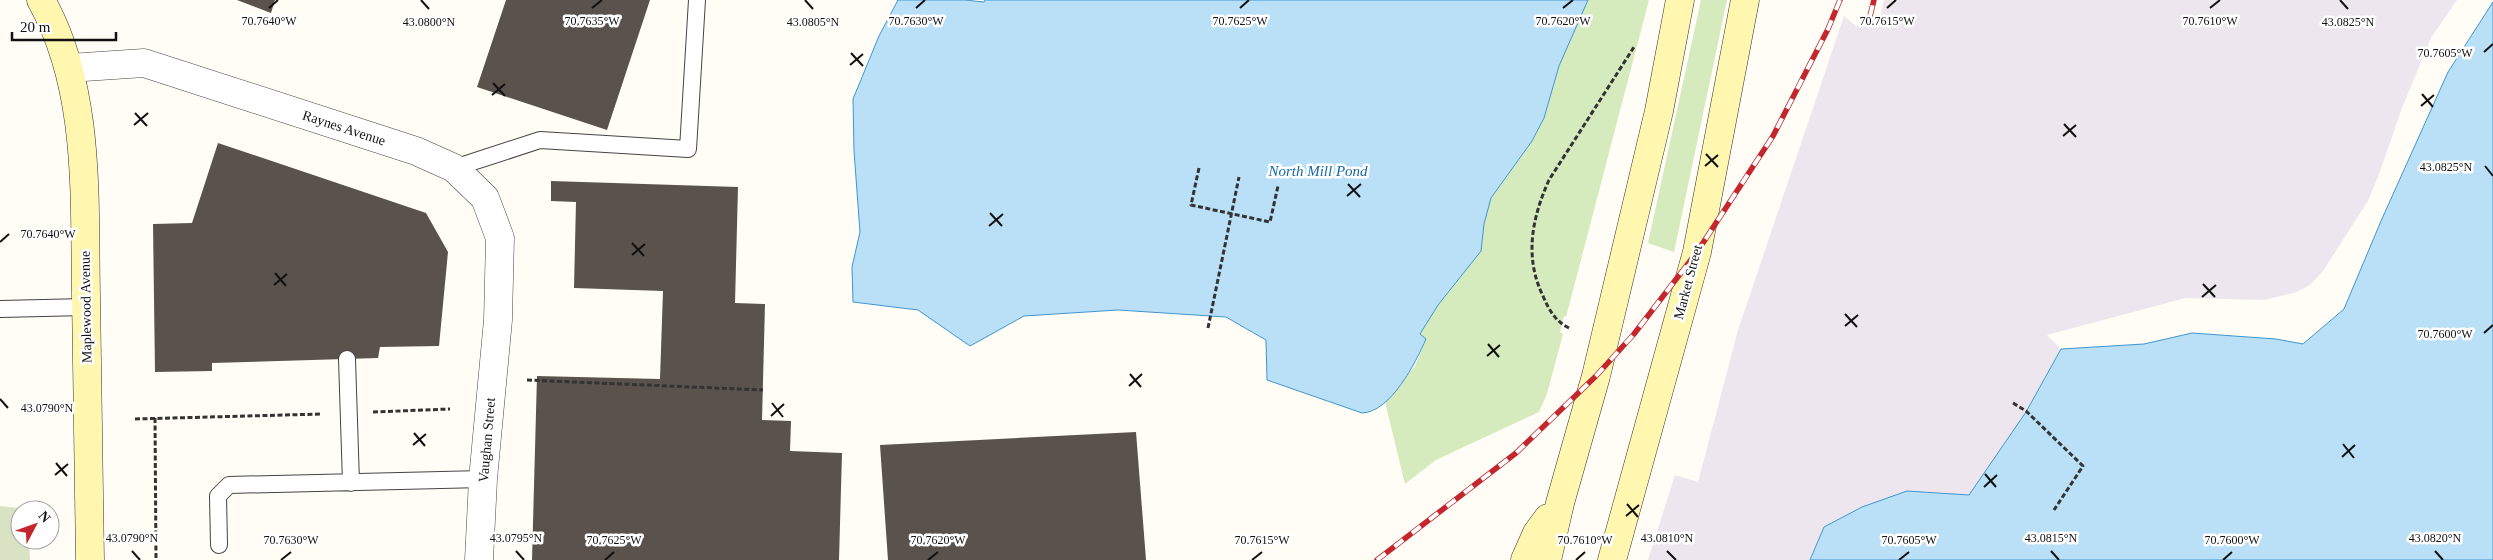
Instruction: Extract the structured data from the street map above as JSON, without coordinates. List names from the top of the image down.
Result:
{
  "streets": {
    "main road": ["Market Street", "Maplewood Avenue"],
    "street": ["Raynes Avenue", "Vaughan Street"]
  },
  "crossings": [
    ["Raynes Avenue", "Maplewood Avenue"],
    ["Raynes Avenue", "Vaughan Street"]
  ],
  "water": ["North Mill Pond"],
  "scale_bar": "20 m",
  "north": "top right",
  "coordinates": [
    "70.7640°W",
    "70.7635°W",
    "70.7630°W",
    "70.7625°W",
    "70.7620°W",
    "70.7615°W",
    "70.7610°W",
    "43.0800°N",
    "43.0805°N",
    "43.0825°N",
    "70.7605°W",
    "70.7600°W",
    "43.0790°N",
    "43.0795°N",
    "43.0810°N",
    "43.0815°N",
    "43.0820°N"
  ]
}
